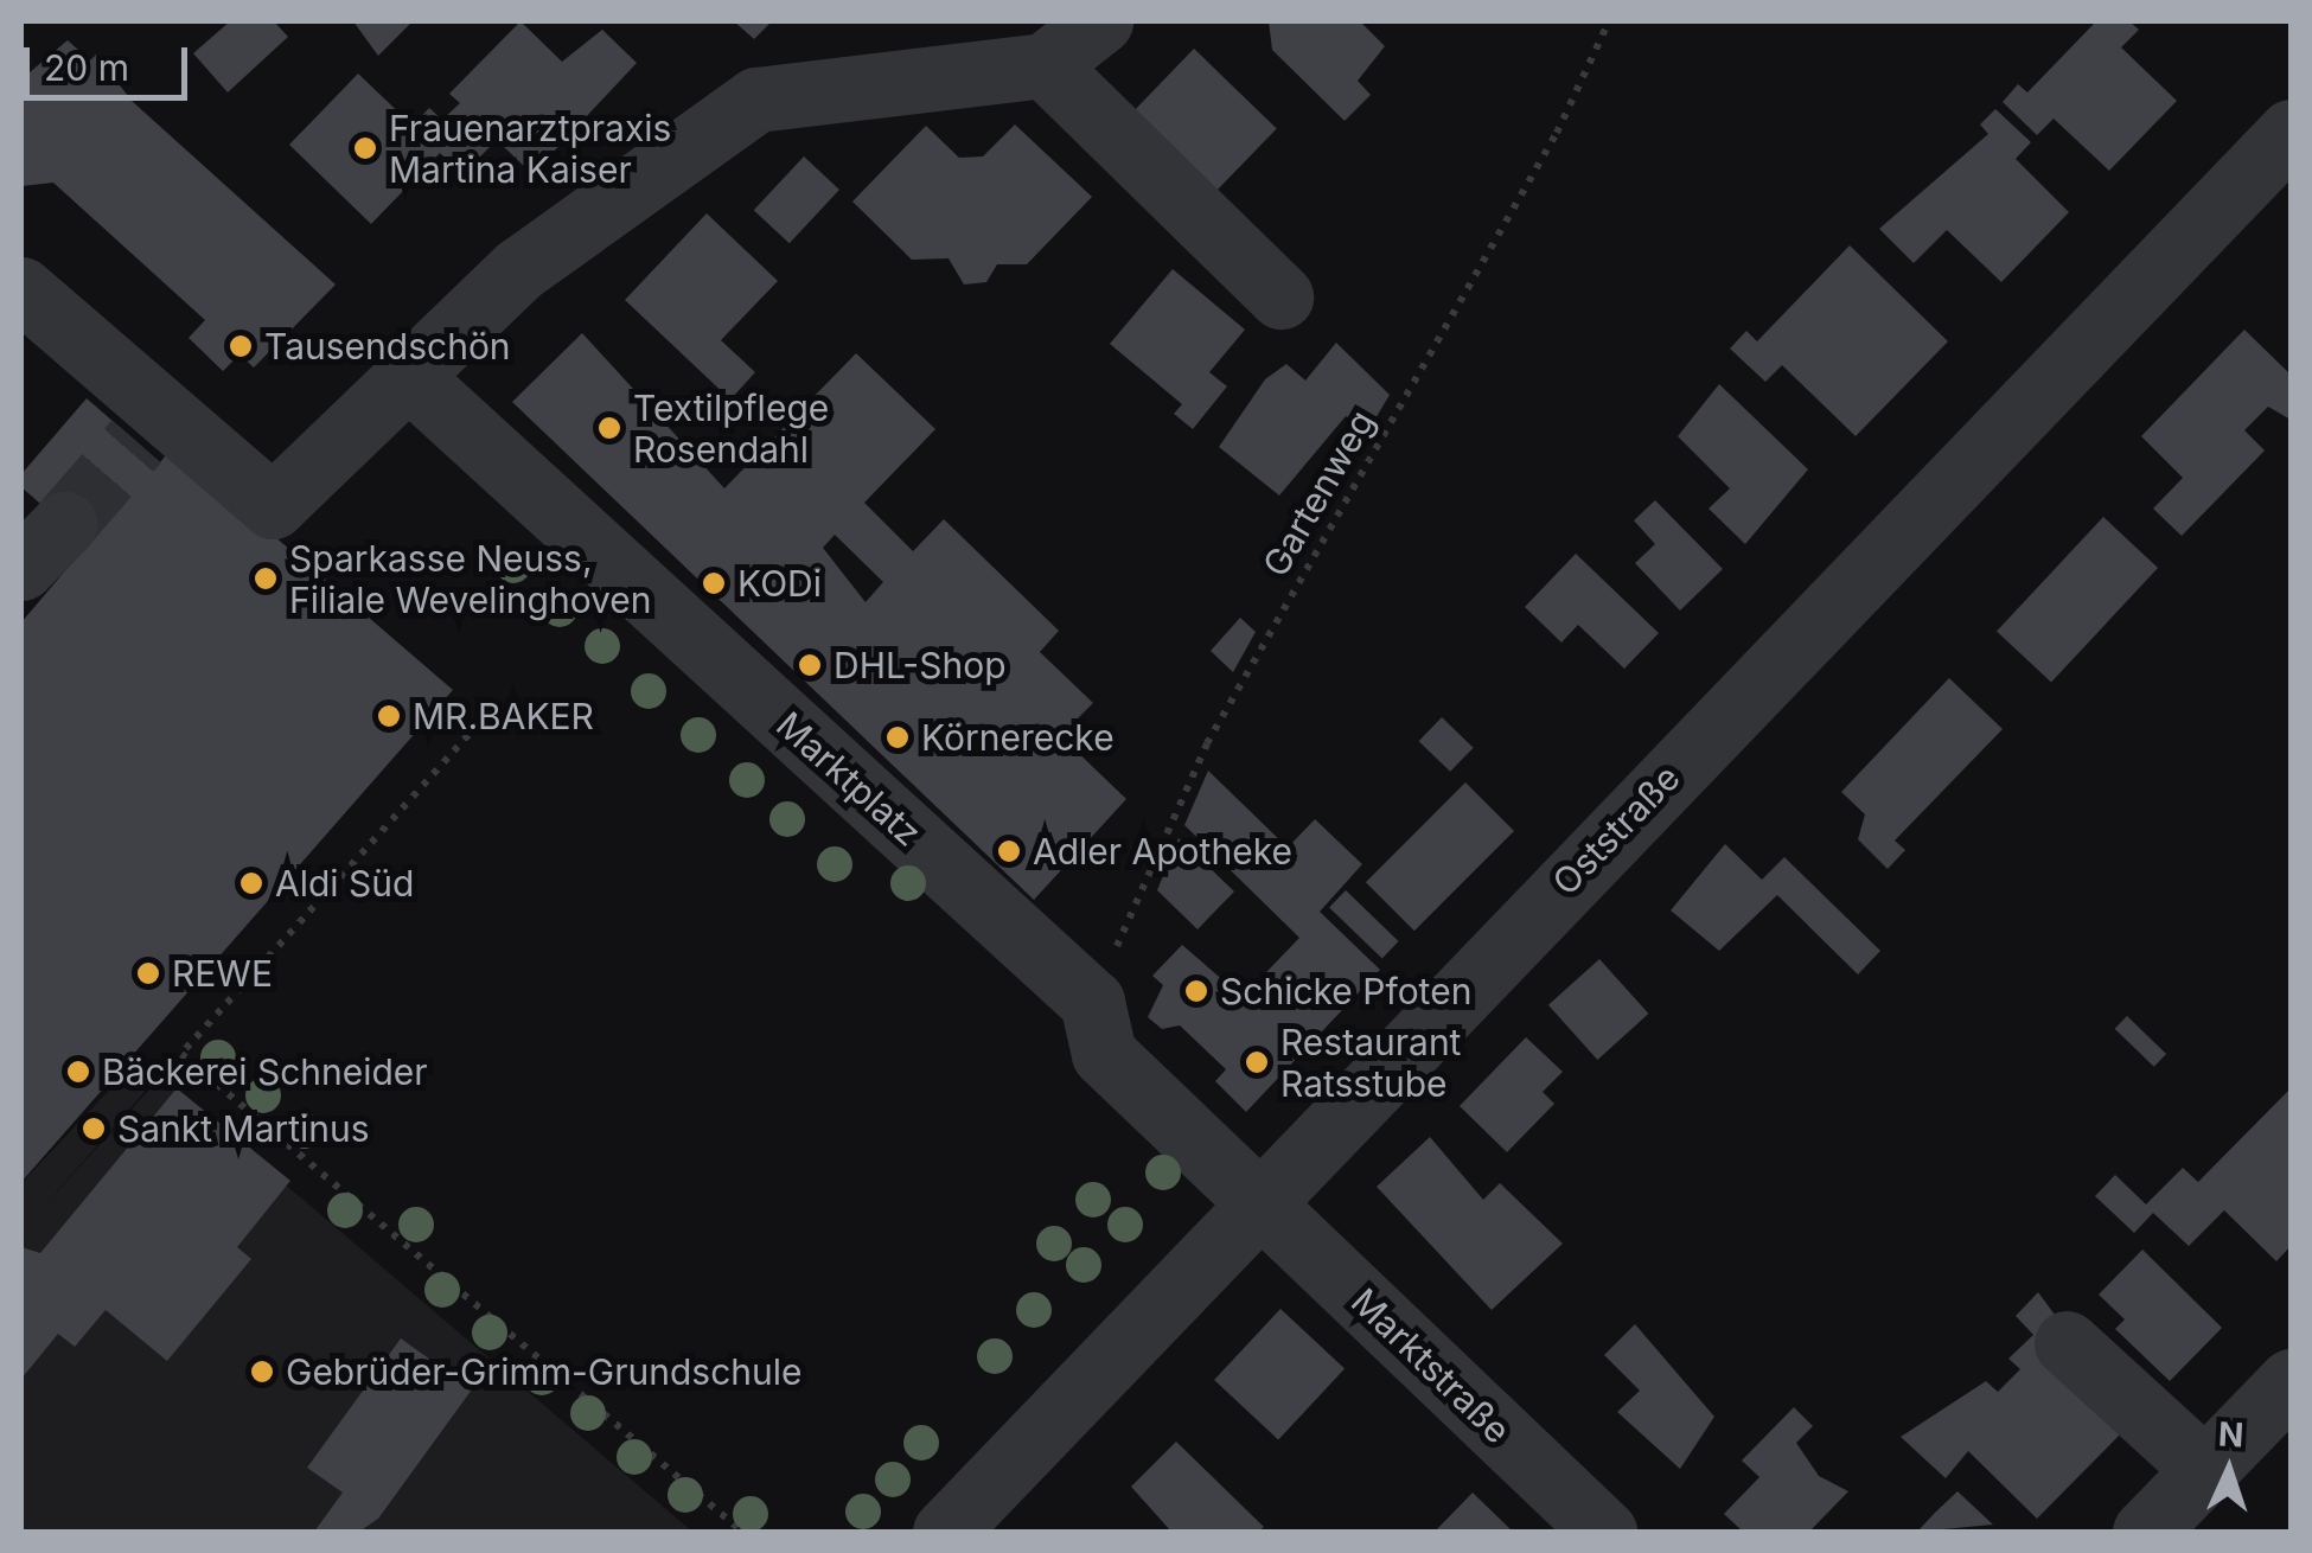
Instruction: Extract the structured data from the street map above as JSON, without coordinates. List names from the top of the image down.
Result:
{
  "streets": {
    "street": ["Marktplatz", "Oststraße", "Marktstraße"],
    "path": ["Gartenweg"]
  },
  "crossings": [
    ["Gartenweg", "Marktplatz"],
    ["Oststraße", "Marktstraße"]
  ],
  "places": [
    "Frauenarztpraxis Martina Kaiser",
    "Tausendschön",
    "Textilpflege Rosendahl",
    "Sparkasse Neuss, Filiale Wevelinghoven",
    "KODi",
    "DHL-Shop",
    "MR.BAKER",
    "Körnerecke",
    "Adler Apotheke",
    "Aldi Süd",
    "REWE",
    "Schicke Pfoten",
    "Restaurant Ratsstube",
    "Bäckerei Schneider",
    "Sankt Martinus",
    "Gebrüder-Grimm-Grundschule"
  ],
  "scale_bar": "20 m",
  "north": "top"
}
